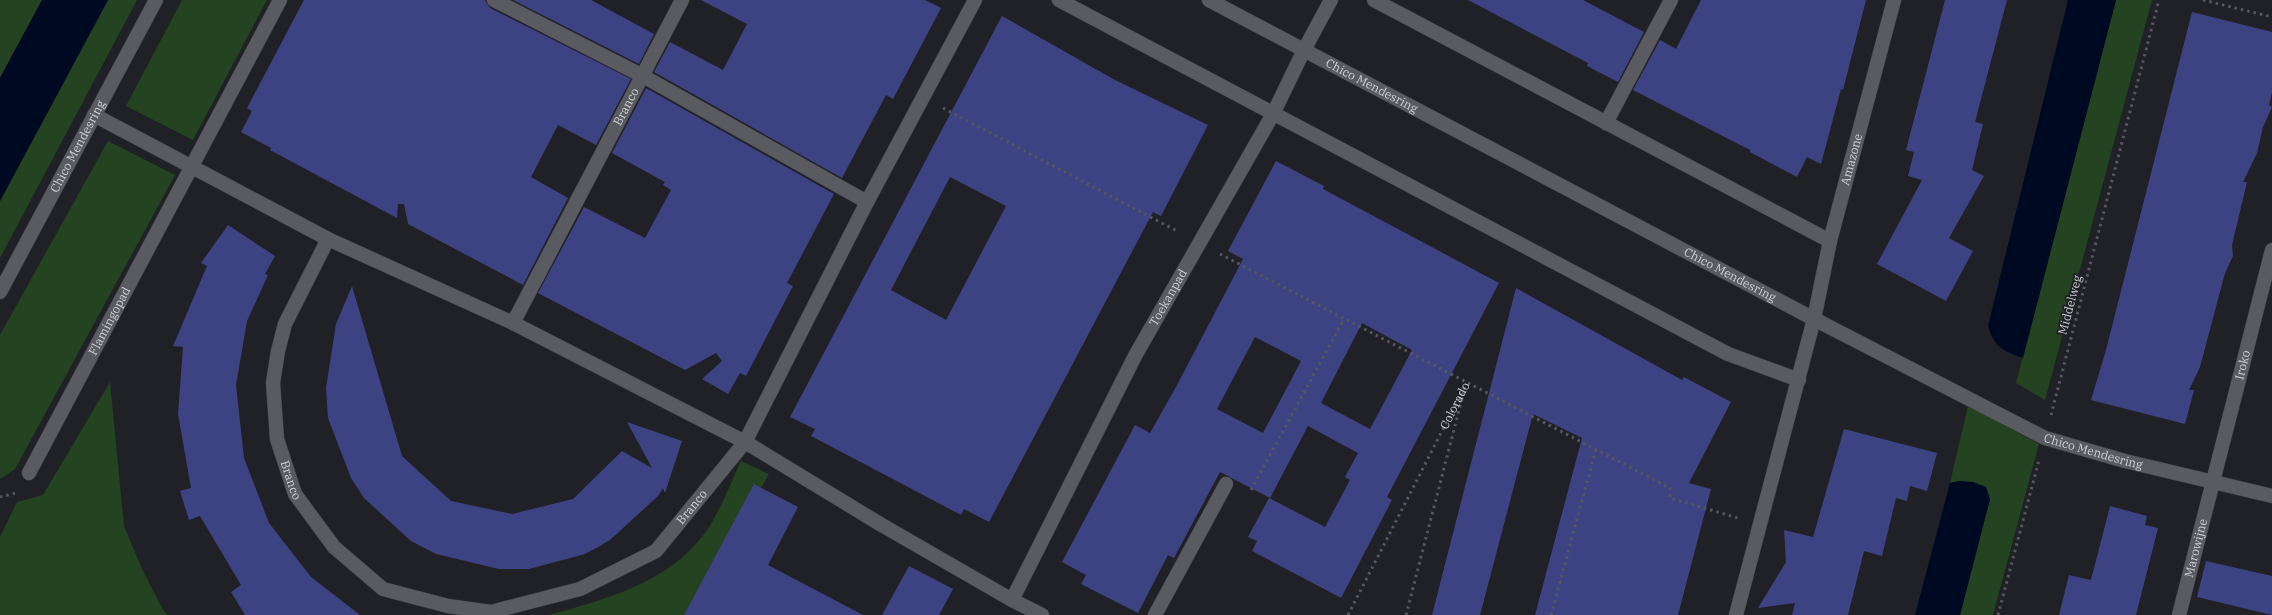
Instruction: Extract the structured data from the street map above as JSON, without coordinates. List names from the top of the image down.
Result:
{
  "streets": {
    "street": [
      "Chico Mendesring",
      "Branco",
      "Amazone",
      "Toekanpad",
      "Flamingopad",
      "Iroko",
      "Marowijne"
    ],
    "path": ["Middelweg", "Colorado"]
  },
  "crossings": [
    ["Chico Mendesring", "Amazone"],
    ["Chico Mendesring", "Toekanpad"],
    ["Chico Mendesring", "Middelweg"],
    ["Chico Mendesring", "Iroko"],
    ["Chico Mendesring", "Marowijne"],
    ["Iroko", "Marowijne"]
  ]
}
